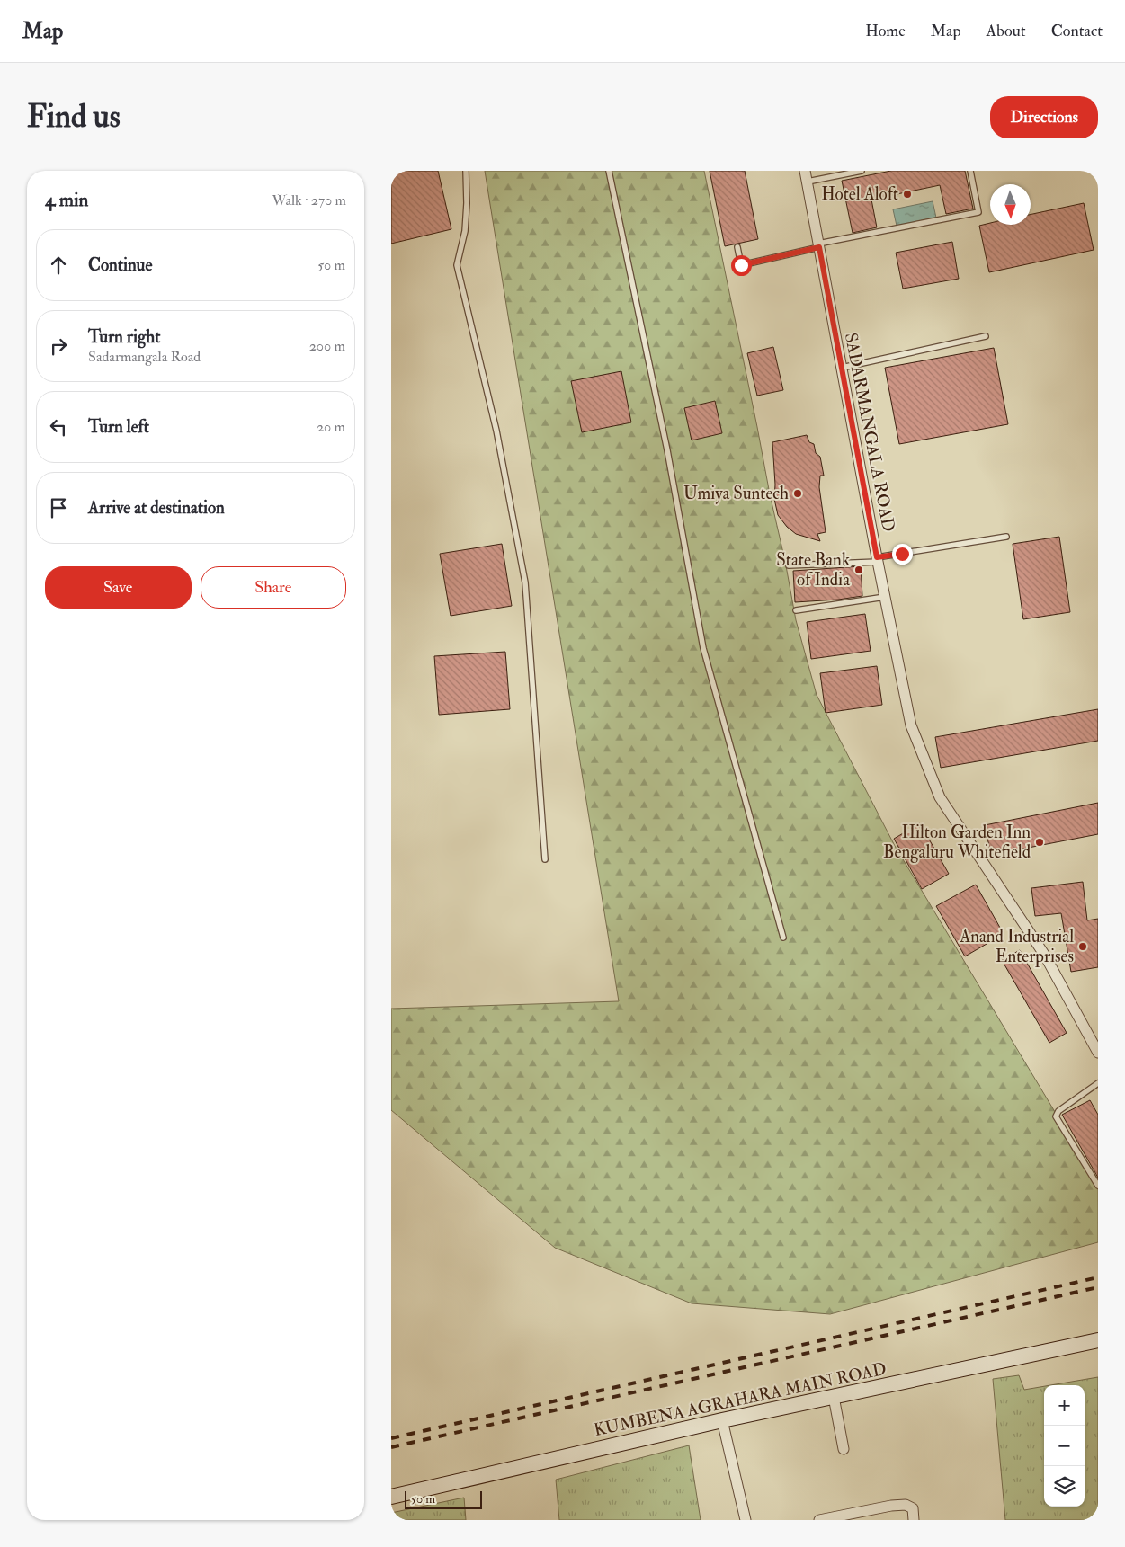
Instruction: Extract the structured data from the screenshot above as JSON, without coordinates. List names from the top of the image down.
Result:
{
  "streets": {
    "street": ["SADARMANGALA ROAD", "KUMBENA AGRAHARA MAIN ROAD"]
  },
  "places": [
    "Hotel Aloft",
    "Umiya Suntech",
    "State Bank of India",
    "Hilton Garden Inn Bengaluru Whitefield",
    "Anand Industrial Enterprises"
  ],
  "scale_bar": "50 m",
  "north": "bottom",
  "page": {
    "header": "Map",
    "nav": [
      "Home",
      "Map",
      "About",
      "Contact"
    ],
    "buttons": [
      "Directions",
      ["Save", "Share"]
    ],
    "title": "Find us",
    "heading": ["4 min", "Walk · 270 m"],
    "list": [
      ["Continue", "50 m"],
      ["Turn right", "Sadarmangala Road", "200 m"],
      ["Turn left", "20 m"],
      "Arrive at destination"
    ],
    "map_buttons": ["+", "−"],
    "scale": "50 m"
  }
}
